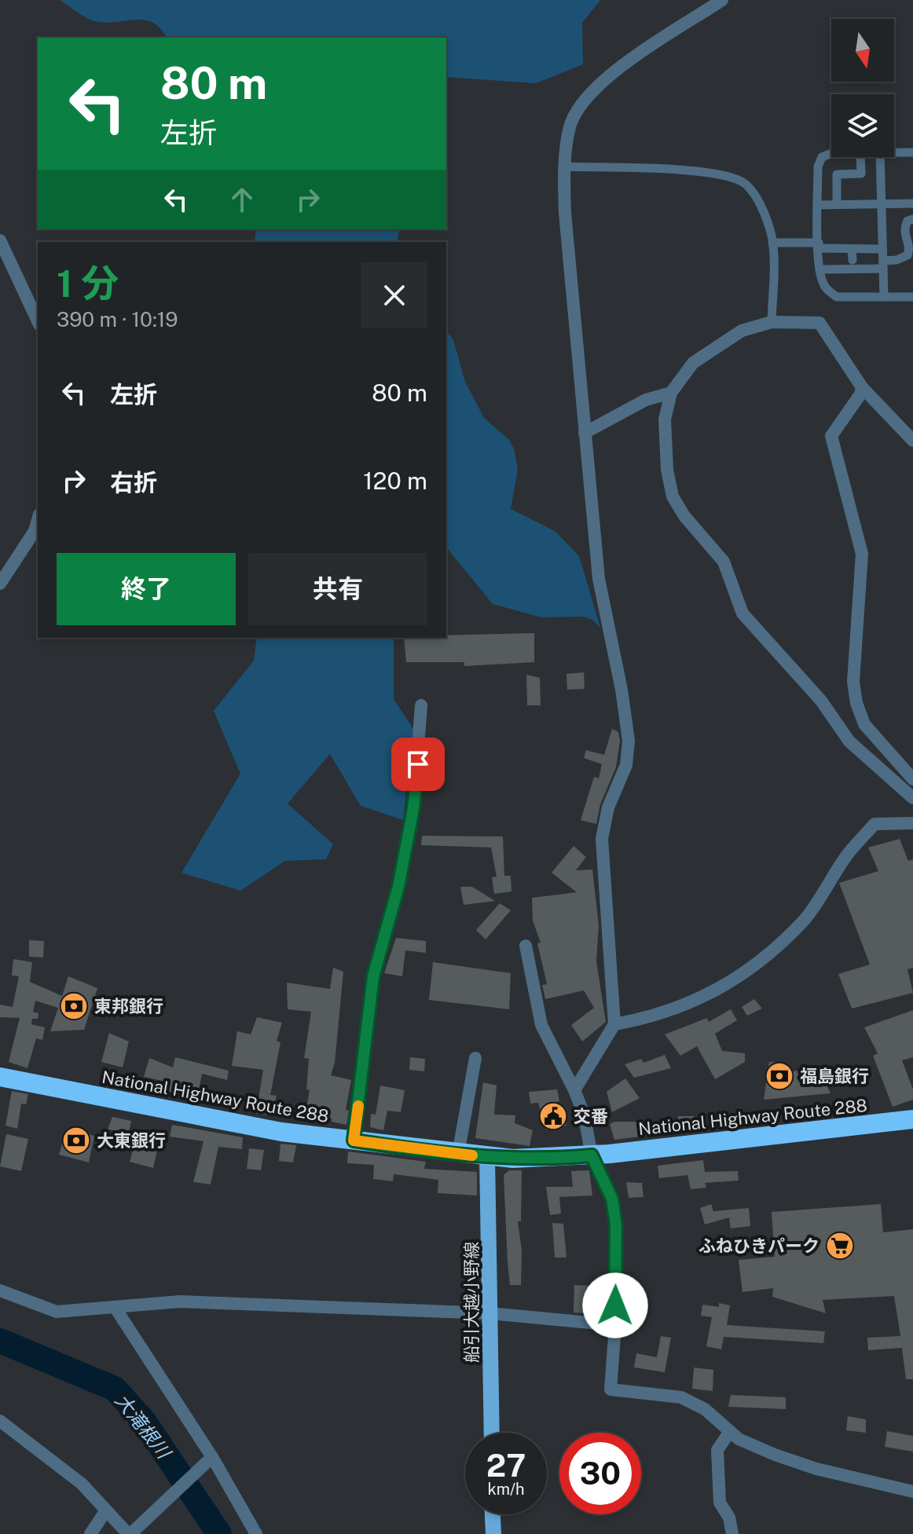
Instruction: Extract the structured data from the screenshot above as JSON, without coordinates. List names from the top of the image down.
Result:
{
  "streets": {
    "highway": ["National Highway Route 288"],
    "main road": ["船引大越小野線"]
  },
  "crossings": [
    ["National Highway Route 288", "船引大越小野線"]
  ],
  "water": ["大滝根川"],
  "places": {
    "bank": ["東邦銀行", "福島銀行", "大東銀行"],
    "public building": ["交番"],
    "supermarket": ["ふねひきパーク"]
  },
  "north": "bottom",
  "page": {
    "turn": ["80 m", "左折"],
    "heading": ["1 分", "390 m · 10:19"],
    "list": [
      {
        "name": "左折",
        "value": "80 m"
      },
      {
        "name": "右折",
        "value": "120 m"
      }
    ],
    "buttons": ["終了", "共有"],
    "speed": "27 km/h",
    "limit": "30"
  }
}
